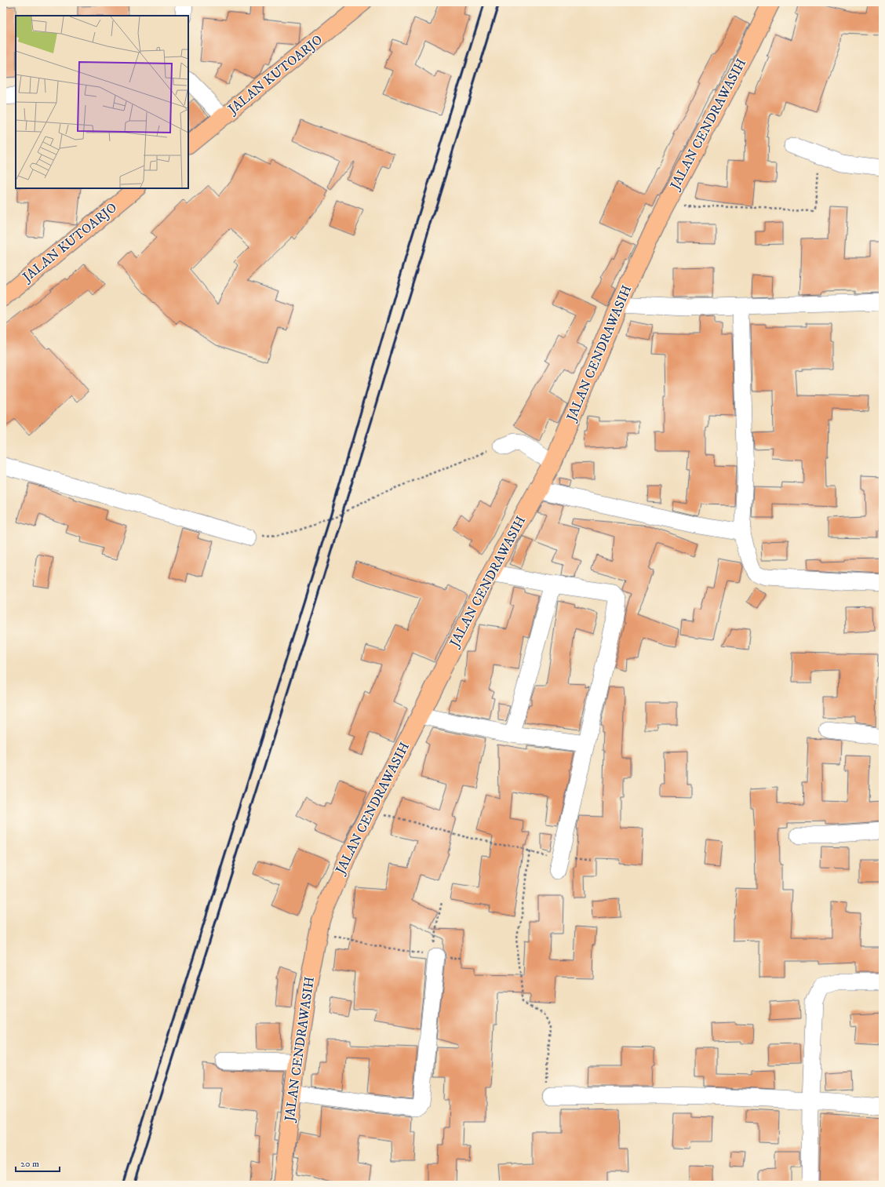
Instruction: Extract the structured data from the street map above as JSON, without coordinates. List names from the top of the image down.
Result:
{
  "streets": {
    "main road": ["JALAN KUTOARJO", "JALAN CENDRAWASIH"]
  },
  "scale_bar": "20 m"
}
